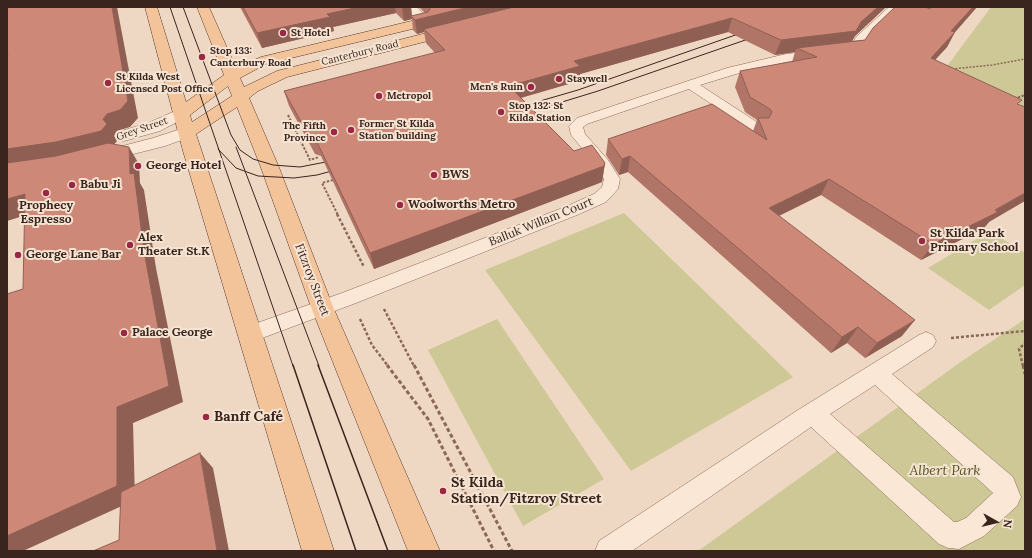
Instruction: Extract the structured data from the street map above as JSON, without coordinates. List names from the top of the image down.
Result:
{
  "streets": {
    "main road": ["Canterbury Road", "Fitzroy Street"],
    "street": ["Grey Street"],
    "lane": ["Balluk Willam Court"]
  },
  "crossings": [
    ["Canterbury Road", "Grey Street"],
    ["Canterbury Road", "Fitzroy Street"],
    ["Balluk Willam Court", "Fitzroy Street"]
  ],
  "parks": ["Albert Park"],
  "places": [
    "St Hotel",
    "Stop 133: Canterbury Road",
    "Staywell",
    "St Kilda West Licensed Post Office",
    "Men's Ruin",
    "Metropol",
    "Stop 132: St Kilda Station",
    "Former St Kilda Station building",
    "The Fifth Province",
    "George Hotel",
    "BWS",
    "Babu Ji",
    "Prophecy Espresso",
    "Woolworths Metro",
    "St Kilda Park Primary School",
    "Alex Theater St.K",
    "George Lane Bar",
    "Palace George",
    "Banff Café",
    "St Kilda Station/Fitzroy Street"
  ],
  "north": "right"
}
